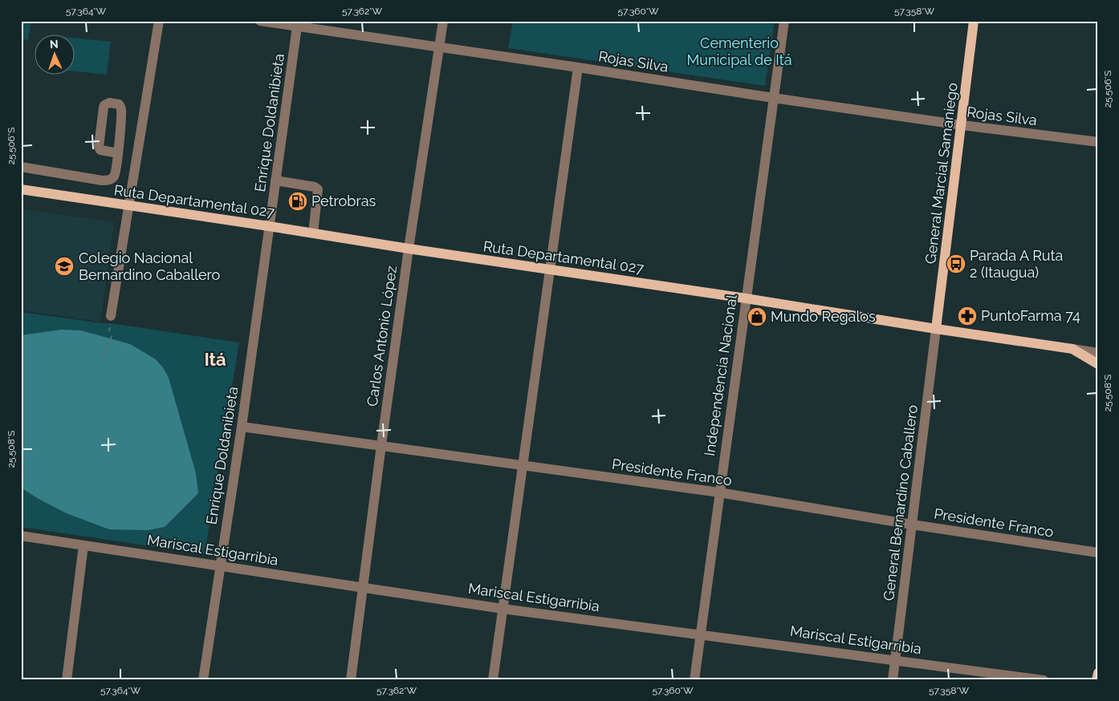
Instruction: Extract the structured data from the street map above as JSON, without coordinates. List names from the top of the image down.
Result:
{
  "streets": {
    "main road": ["General Marcial Samaniego", "Ruta Departamental 027"],
    "street": [
      "Rojas Silva",
      "Enrique Doldanibieta",
      "Carlos Antonio López",
      "Independencia Nacional",
      "Presidente Franco",
      "General Bernardino Caballero",
      "Mariscal Estigarribia"
    ]
  },
  "crossings": [
    ["Rojas Silva", "Enrique Doldanibieta"],
    ["Rojas Silva", "General Marcial Samaniego"],
    ["Rojas Silva", "Carlos Antonio López"],
    ["Rojas Silva", "Independencia Nacional"],
    ["Enrique Doldanibieta", "Ruta Departamental 027"],
    ["Enrique Doldanibieta", "Presidente Franco"],
    ["Enrique Doldanibieta", "Mariscal Estigarribia"],
    ["General Marcial Samaniego", "Ruta Departamental 027"],
    ["General Marcial Samaniego", "General Bernardino Caballero"],
    ["Ruta Departamental 027", "Carlos Antonio López"],
    ["Ruta Departamental 027", "Independencia Nacional"],
    ["Ruta Departamental 027", "General Bernardino Caballero"],
    ["Carlos Antonio López", "Presidente Franco"],
    ["Carlos Antonio López", "Mariscal Estigarribia"],
    ["Independencia Nacional", "Presidente Franco"],
    ["Independencia Nacional", "Mariscal Estigarribia"],
    ["Presidente Franco", "General Bernardino Caballero"],
    ["General Bernardino Caballero", "Mariscal Estigarribia"]
  ],
  "districts": ["Itá"],
  "parks": ["Cementerio Municipal de Itá"],
  "places": {
    "fuel station": ["Petrobras"],
    "bus stop": ["Parada A Ruta 2 (Itaugua)"],
    "school or university": ["Colegio Nacional Bernardino Caballero"],
    "pharmacy": ["PuntoFarma 74"],
    "shop": ["Mundo Regalos"]
  },
  "north": "top",
  "coordinates": [
    "57.364°W",
    "57.362°W",
    "57.360°W",
    "57.358°W",
    "25.506°S",
    "25.508°S"
  ]
}
